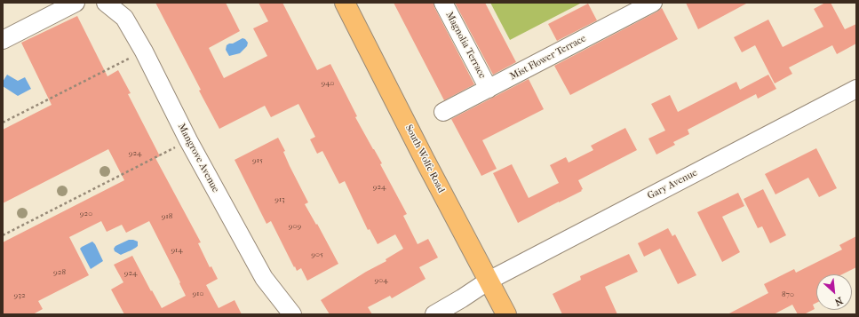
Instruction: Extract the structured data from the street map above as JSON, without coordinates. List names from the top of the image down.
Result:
{
  "streets": {
    "main road": ["South Wolfe Road"],
    "street": [
      "Magnolia Terrace",
      "Mist Flower Terrace",
      "Mangrove Avenue",
      "Gary Avenue"
    ]
  },
  "crossings": [
    ["Magnolia Terrace", "Mist Flower Terrace"],
    ["South Wolfe Road", "Gary Avenue"]
  ],
  "house_numbers": [
    "940",
    "924",
    "915",
    "924",
    "913",
    "920",
    "918",
    "909",
    "914",
    "905",
    "928",
    "924",
    "904",
    "910",
    "870",
    "932"
  ],
  "north": "bottom right"
}
